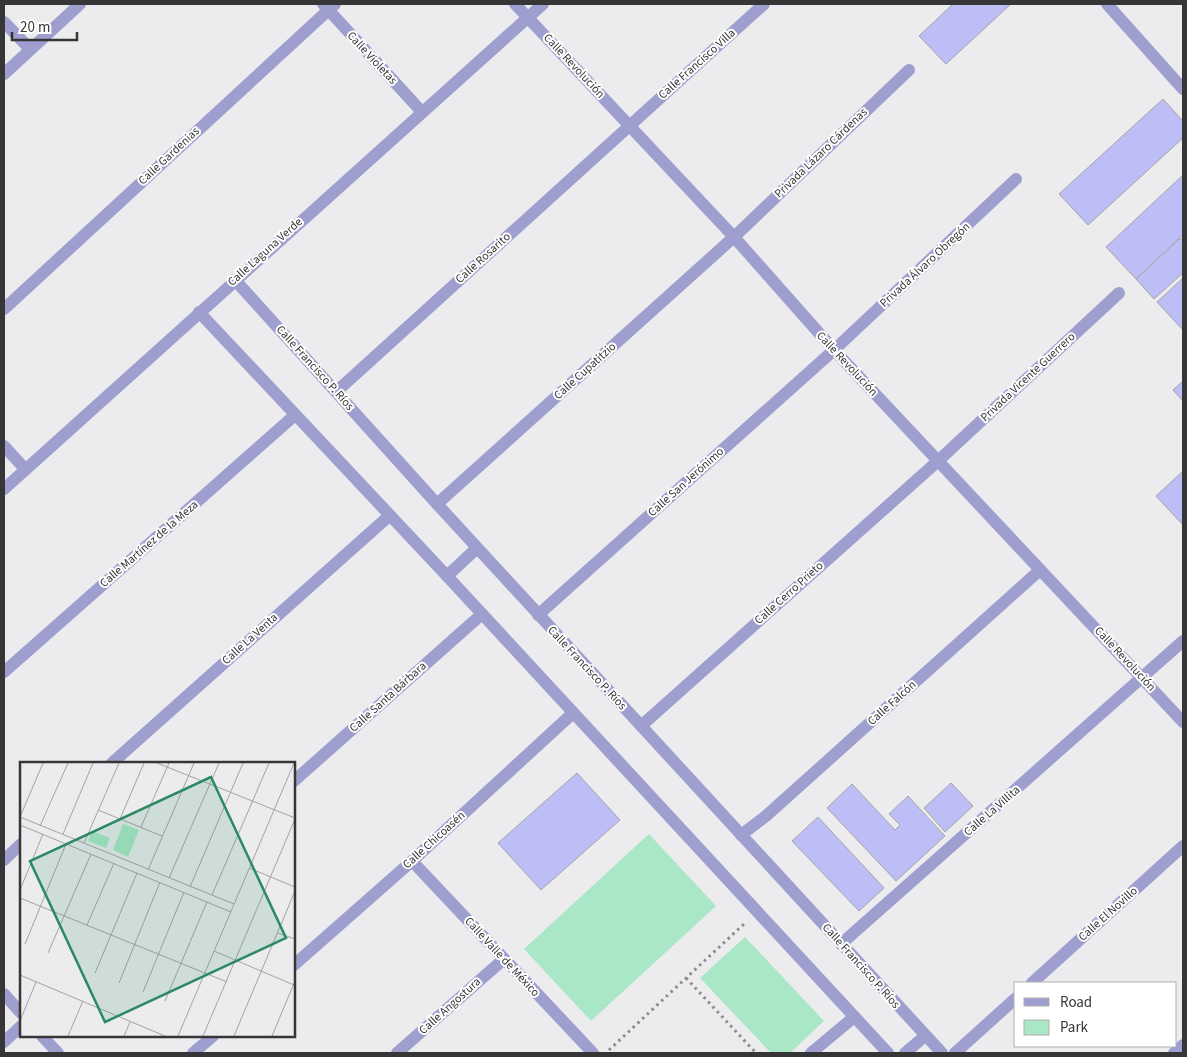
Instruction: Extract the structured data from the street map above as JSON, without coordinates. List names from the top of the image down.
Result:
{
  "streets": {
    "street": [
      "Calle Violetas",
      "Calle Francisco Villa",
      "Calle Revolución",
      "Privada Lázaro Cárdenas",
      "Calle Gardenias",
      "Calle Laguna Verde",
      "Calle Rosarito",
      "Privada Álvaro Obregón",
      "Calle Francisco P. Ríos",
      "Calle Cupatitzio",
      "Privada Vicente Guerrero",
      "Calle San Jerónimo",
      "Calle Martínez de la Meza",
      "Calle Cerro Prieto",
      "Calle La Venta",
      "Calle Santa Bárbara",
      "Calle Falcón",
      "Calle La Villita",
      "Calle Chicoasén",
      "Calle El Novillo",
      "Calle Valle de México",
      "Calle Angostura"
    ]
  },
  "crossings": [
    ["Calle Violetas", "Calle Gardenias"],
    ["Calle Violetas", "Calle Laguna Verde"],
    ["Calle Francisco Villa", "Calle Revolución"],
    ["Calle Francisco Villa", "Calle Rosarito"],
    ["Calle Revolución", "Privada Lázaro Cárdenas"],
    ["Calle Revolución", "Calle Laguna Verde"],
    ["Calle Revolución", "Calle Rosarito"],
    ["Calle Revolución", "Privada Álvaro Obregón"],
    ["Calle Revolución", "Calle Cupatitzio"],
    ["Calle Revolución", "Privada Vicente Guerrero"],
    ["Calle Revolución", "Calle San Jerónimo"],
    ["Calle Revolución", "Calle Cerro Prieto"],
    ["Calle Revolución", "Calle Falcón"],
    ["Calle Revolución", "Calle La Villita"],
    ["Privada Lázaro Cárdenas", "Calle Cupatitzio"],
    ["Calle Laguna Verde", "Calle Francisco P. Ríos"],
    ["Calle Rosarito", "Calle Francisco P. Ríos"],
    ["Privada Álvaro Obregón", "Calle San Jerónimo"],
    ["Calle Francisco P. Ríos", "Calle Cupatitzio"],
    ["Calle Francisco P. Ríos", "Calle San Jerónimo"],
    ["Calle Francisco P. Ríos", "Calle Cerro Prieto"],
    ["Calle Francisco P. Ríos", "Calle Falcón"],
    ["Calle Francisco P. Ríos", "Calle La Villita"],
    ["Privada Vicente Guerrero", "Calle Cerro Prieto"],
    ["Calle Chicoasén", "Calle Valle de México"],
    ["Calle Valle de México", "Calle Angostura"]
  ],
  "legend": ["Road", "Park"],
  "scale_bar": "20 m"
}
